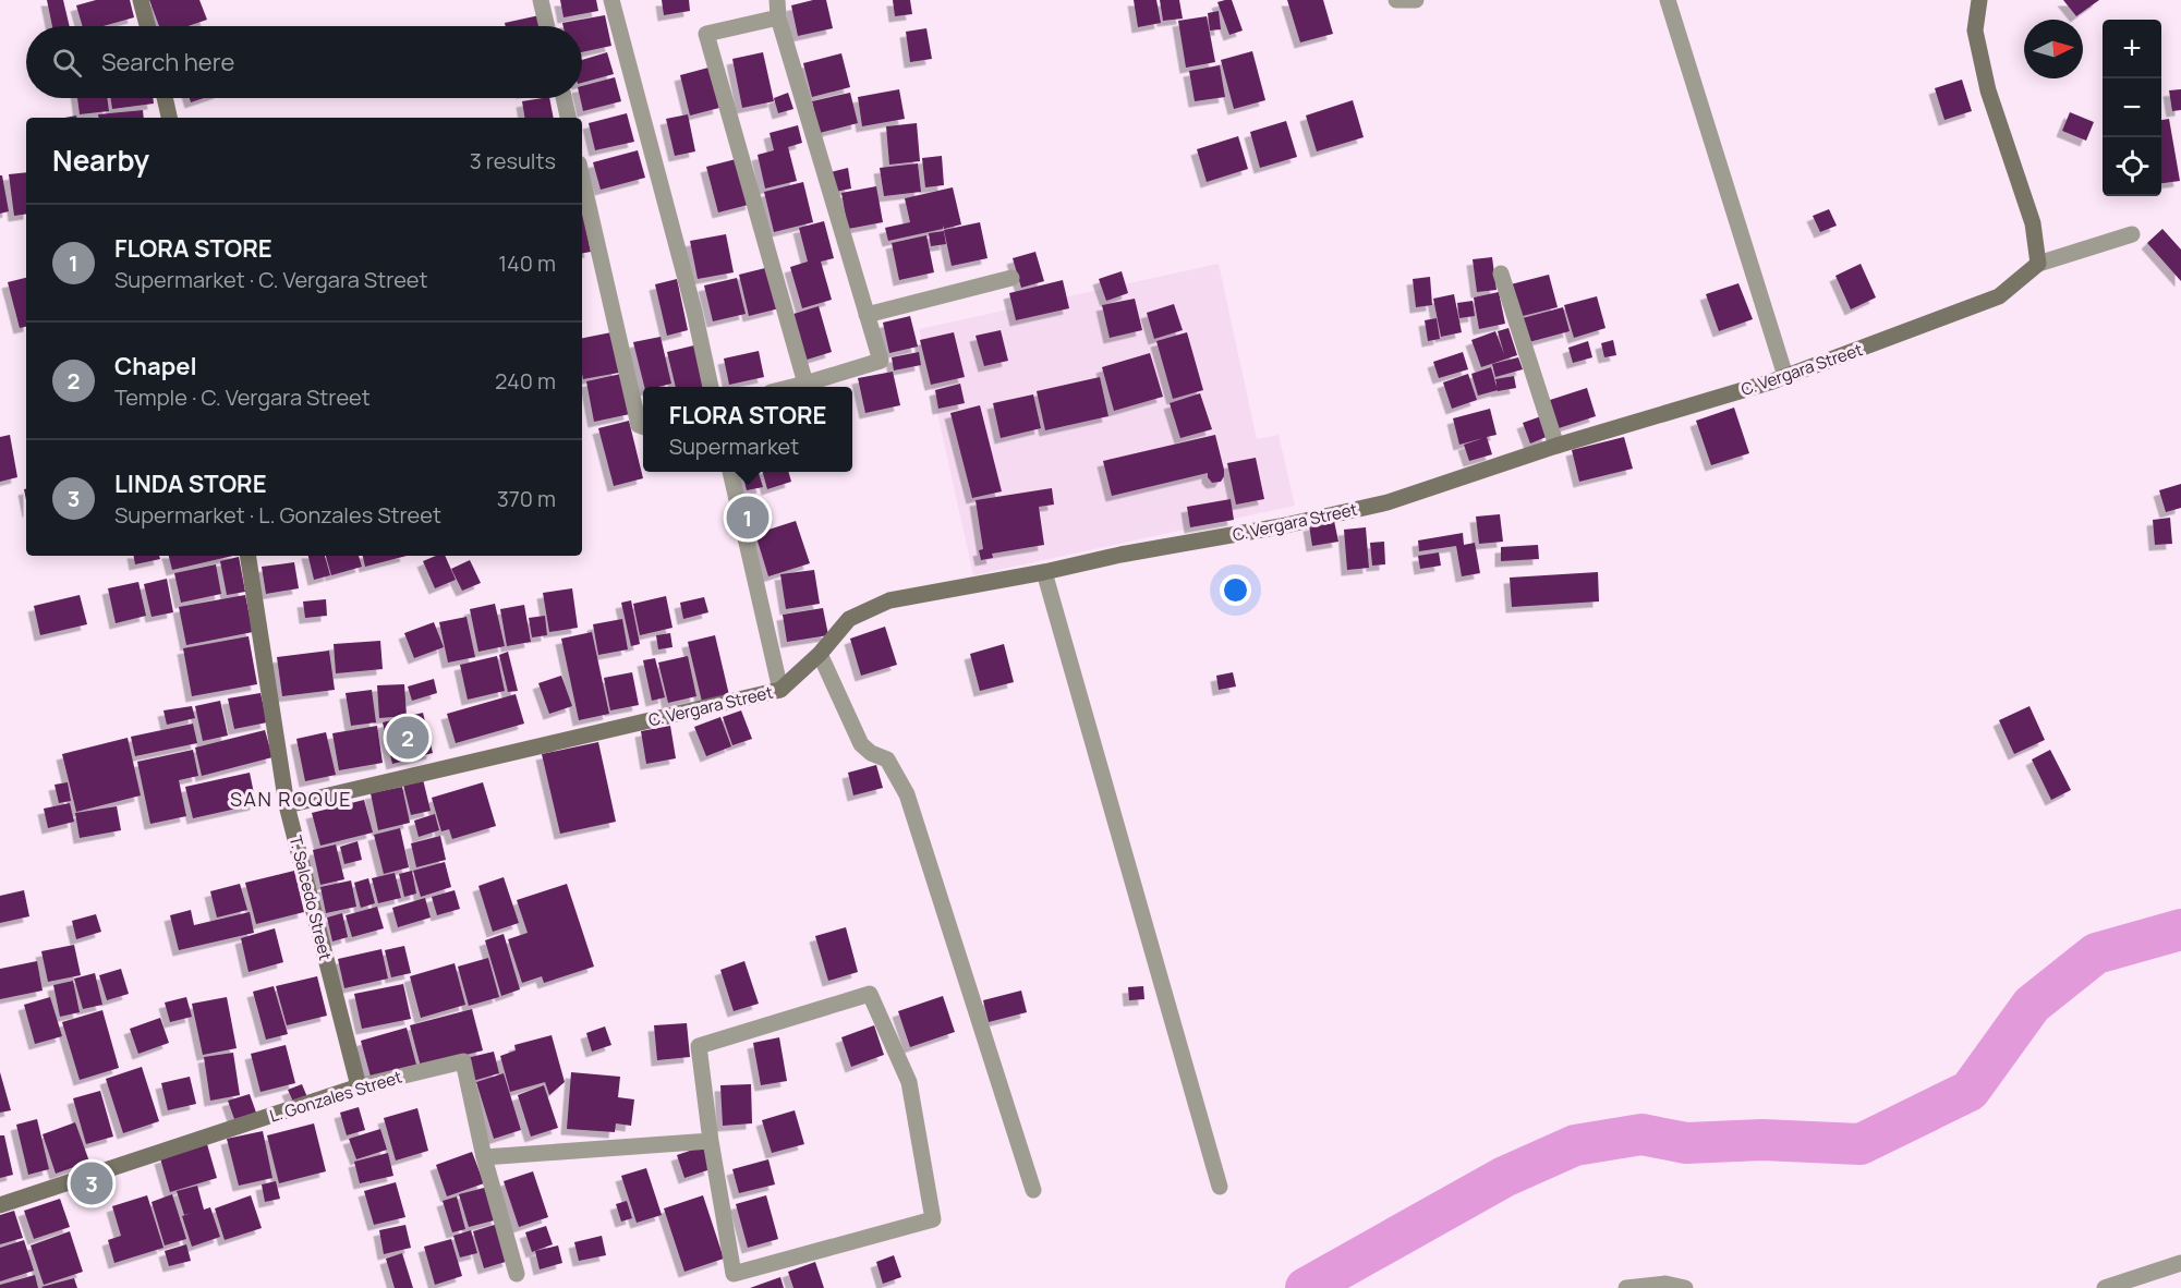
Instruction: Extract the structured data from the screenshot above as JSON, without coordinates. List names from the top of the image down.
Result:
{
  "streets": {
    "street": ["C. Vergara Street", "T. Salcedo Street", "L. Gonzales Street"]
  },
  "crossings": [
    ["C. Vergara Street", "T. Salcedo Street"],
    ["T. Salcedo Street", "L. Gonzales Street"]
  ],
  "districts": ["SAN ROQUE"],
  "north": "right",
  "page": {
    "map_buttons": ["+", "−"],
    "search": "Search here",
    "heading": ["Nearby", "3 results"],
    "list": [
      {
        "mark": "1",
        "name": "FLORA STORE",
        "note": "Supermarket · C. Vergara Street",
        "value": "140 m"
      },
      {
        "mark": "2",
        "name": "Chapel",
        "note": "Temple · C. Vergara Street",
        "value": "240 m"
      },
      {
        "mark": "3",
        "name": "LINDA STORE",
        "note": "Supermarket · L. Gonzales Street",
        "value": "370 m"
      }
    ],
    "popup": ["FLORA STORE", "Supermarket"],
    "pins": ["1", "2", "3"]
  }
}
